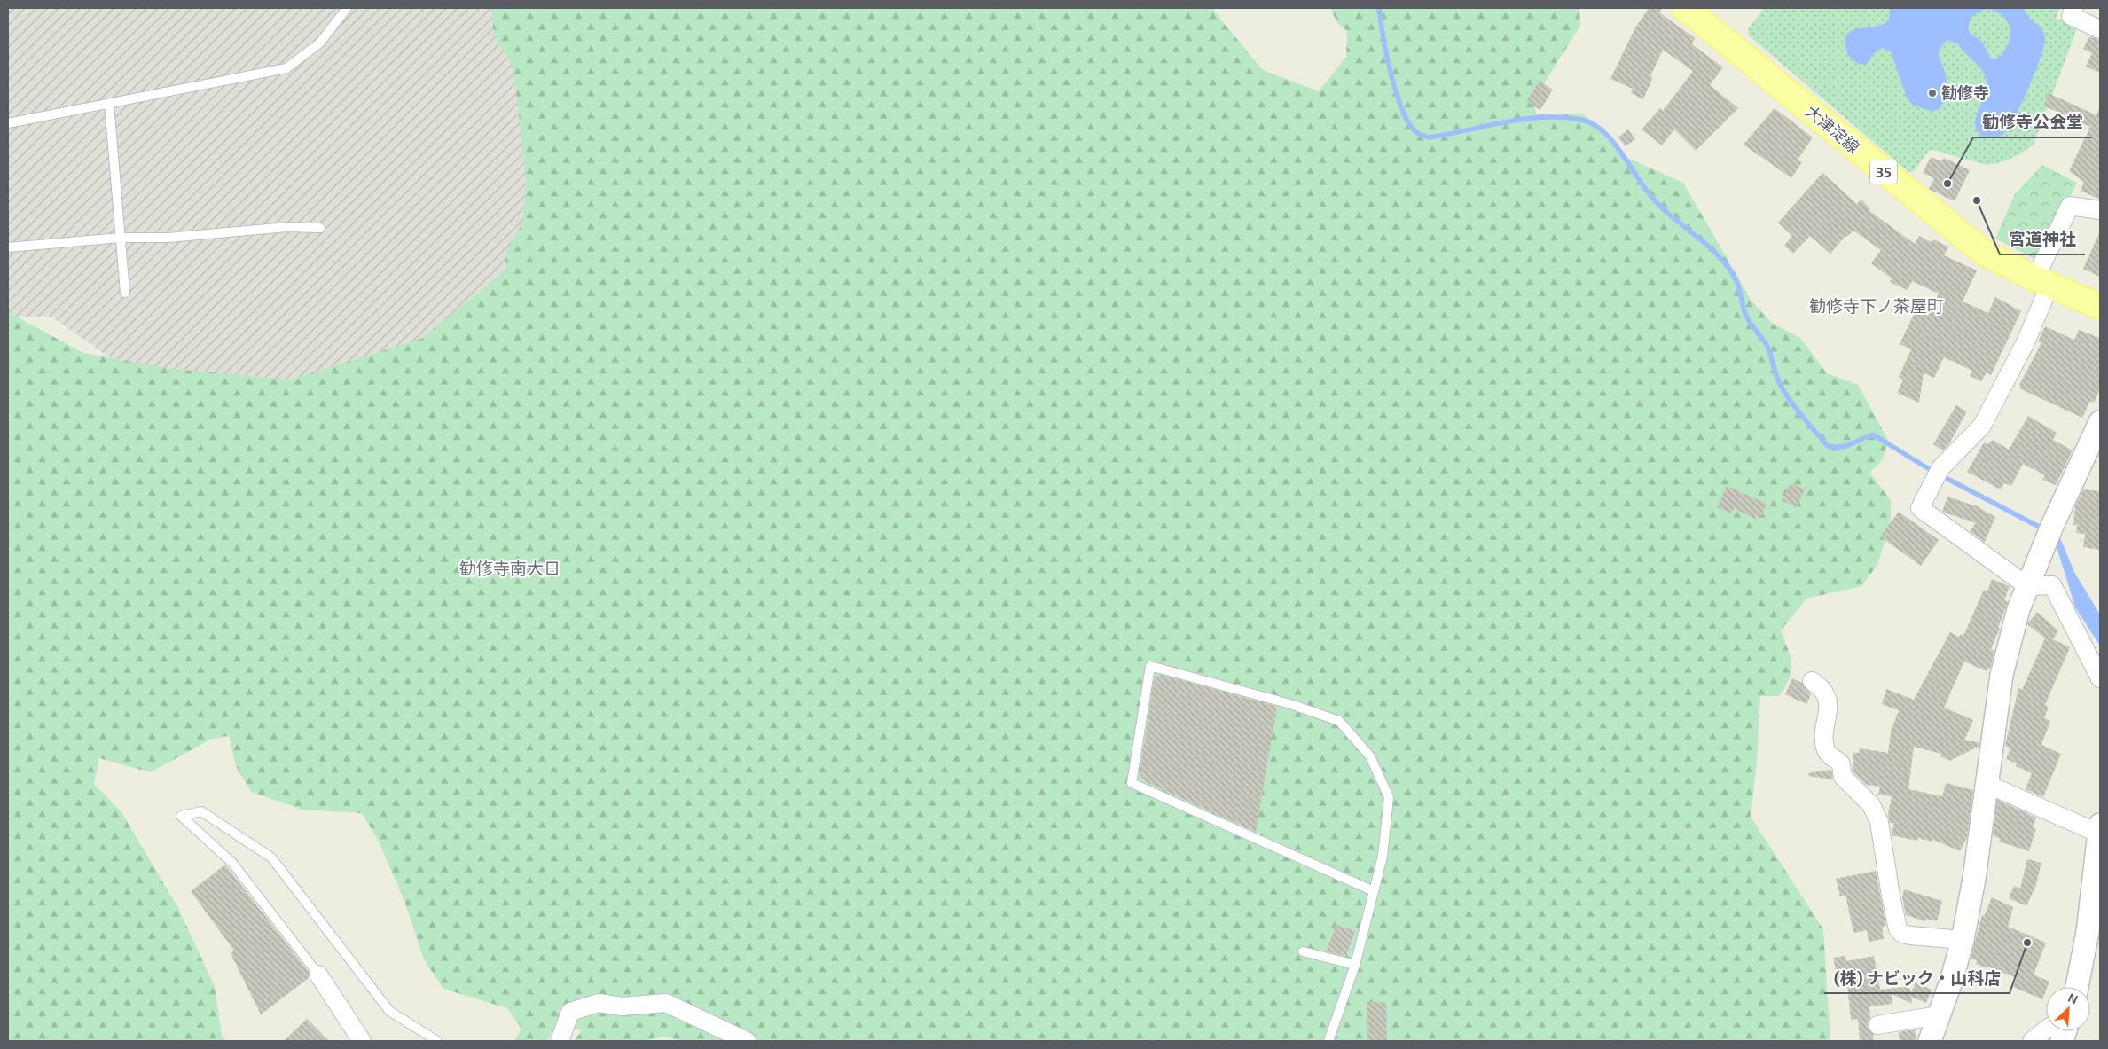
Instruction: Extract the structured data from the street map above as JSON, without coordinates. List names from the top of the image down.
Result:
{
  "streets": {
    "main road": ["大津淀線", "35"]
  },
  "districts": ["勧修寺下ノ茶屋町", "勧修寺南大日"],
  "places": [
    "勧修寺",
    "勧修寺公会堂",
    "宮道神社",
    "(株) ナビック・山科店"
  ],
  "north": "top right"
}
